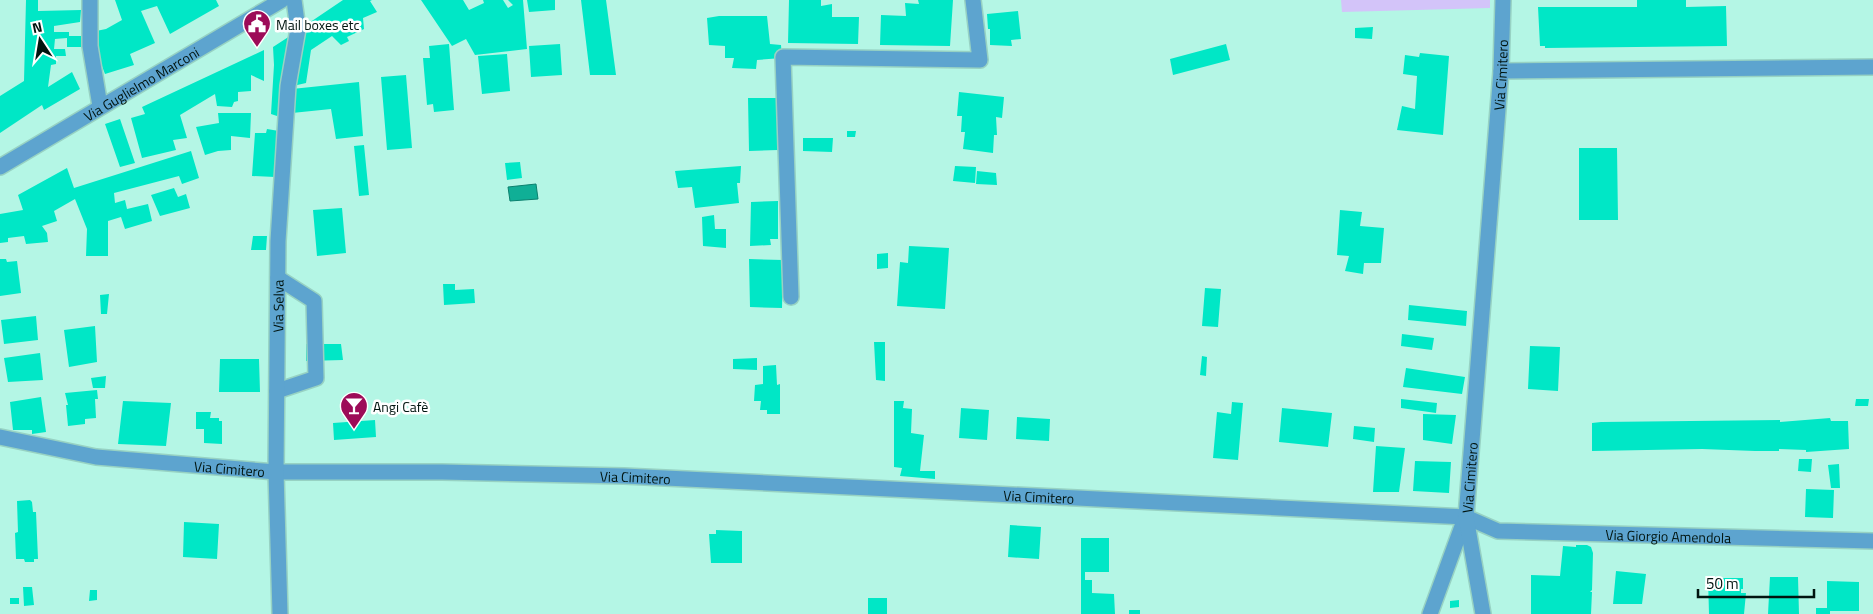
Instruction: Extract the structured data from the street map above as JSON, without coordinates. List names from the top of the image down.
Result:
{
  "streets": {
    "street": [
      "Via Cimitero",
      "Via Guglielmo Marconi",
      "Via Selva",
      "Via Giorgio Amendola"
    ]
  },
  "crossings": [
    ["Via Cimitero", "Via Selva"],
    ["Via Cimitero", "Via Giorgio Amendola"]
  ],
  "places": {
    "public building": ["Mail boxes etc"],
    "bar": ["Angi Cafè"]
  },
  "scale_bar": "50 m",
  "north": "top"
}
